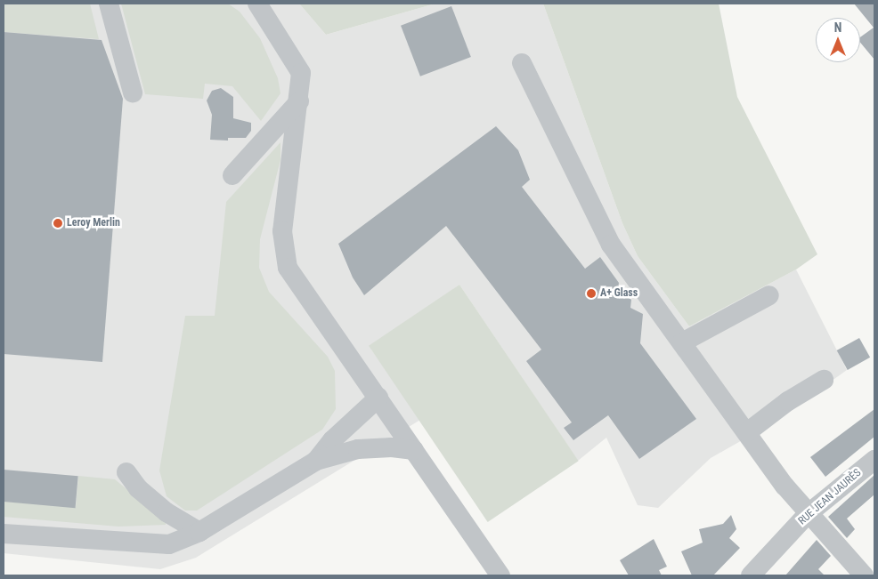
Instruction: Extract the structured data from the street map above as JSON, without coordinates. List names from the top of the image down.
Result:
{
  "streets": {
    "street": ["RUE JEAN JAURÈS"]
  },
  "places": ["Leroy Merlin", "A+ Glass"],
  "north": "top"
}
